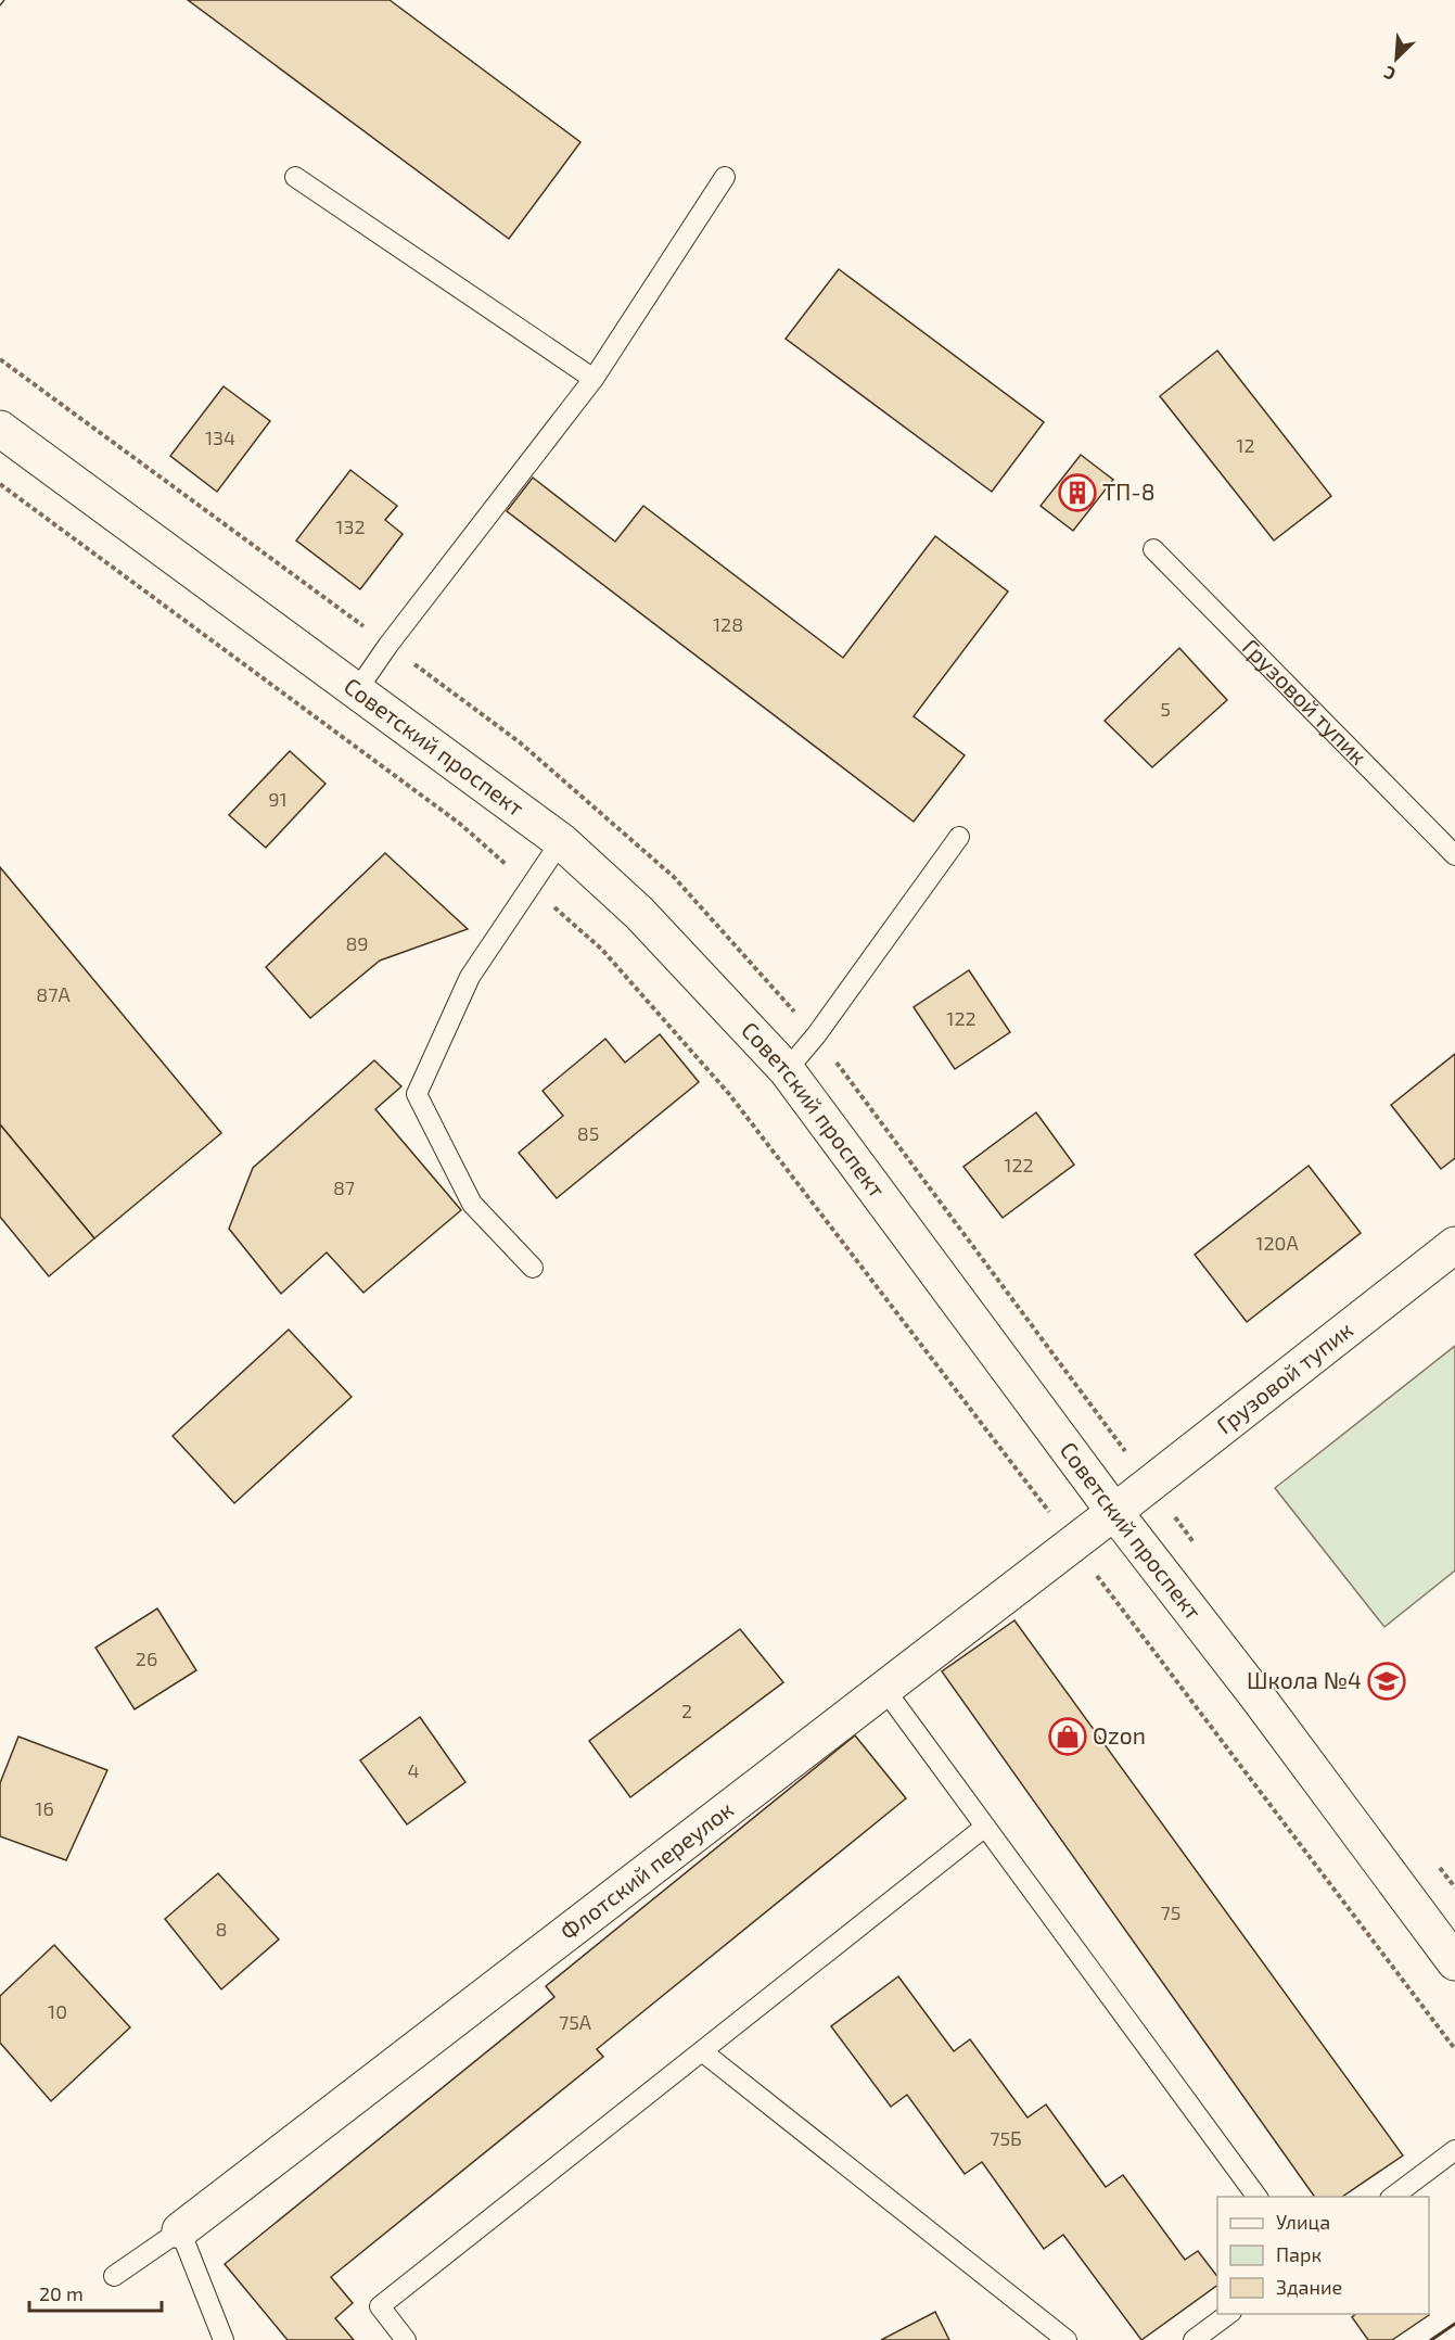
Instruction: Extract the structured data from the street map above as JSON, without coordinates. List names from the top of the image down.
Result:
{
  "streets": {
    "street": ["Грузовой тупик", "Советский проспект", "Флотский переулок"]
  },
  "crossings": [
    ["Грузовой тупик", "Советский проспект"],
    ["Грузовой тупик", "Флотский переулок"],
    ["Советский проспект", "Флотский переулок"]
  ],
  "places": {
    "building": ["ТП-8"],
    "school or university": ["Школа №4"],
    "shop": ["Ozon"]
  },
  "house_numbers": [
    "134",
    "12",
    "132",
    "128",
    "5",
    "91",
    "89",
    "87А",
    "122",
    "85",
    "122",
    "87",
    "120А",
    "26",
    "2",
    "4",
    "16",
    "75",
    "8",
    "10",
    "75А",
    "75Б"
  ],
  "legend": ["Улица", "Парк", "Здание"],
  "scale_bar": "20 m",
  "north": "bottom left"
}
